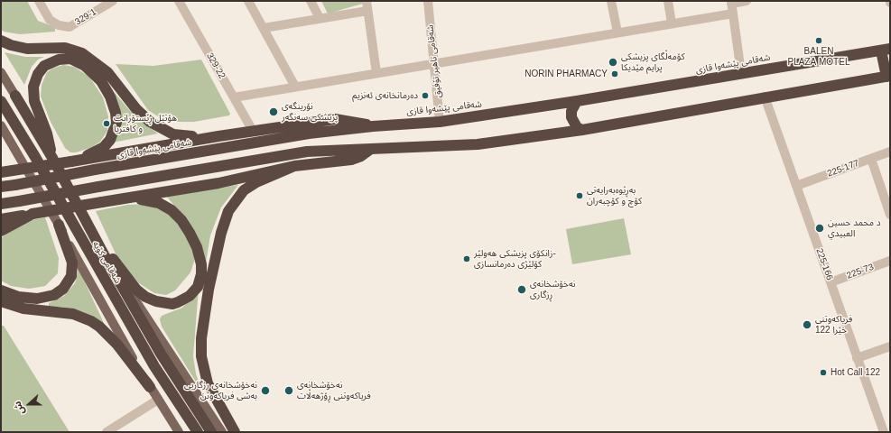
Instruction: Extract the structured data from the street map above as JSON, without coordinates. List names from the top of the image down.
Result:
{
  "streets": {
    "highway": ["شەقامی پێشەوا قازی", "شەقامی کۆیە"],
    "street": [
      "329-1",
      "شەقامی تاهیر تۆفیق",
      "329-22",
      "225-177",
      "225-166",
      "225-73"
    ]
  },
  "crossings": [
    ["شەقامی تاهیر تۆفیق", "شەقامی پێشەوا قازی"],
    ["225-177", "225-166"],
    ["225-166", "225-73"]
  ],
  "places": [
    "BALEN PLAZA MOTEL",
    "کۆمەڵگای پزیشکی پرایم مێدیکا",
    "NORIN PHARMACY",
    "دەرمانخانەی ئەنزیم",
    "نۆرینگەی پزیشکی سەنگەر",
    "هۆتێل ڕێستۆرانت و کافتریا",
    "بەڕێوەبەرایەتی کۆچ و کۆچبەران",
    "د محمد حسين العبيدي",
    "زانکۆی پزیشکی هەولێر- کۆلێژی دەرمانسازی",
    "نەخۆشخانەی ڕزگاری",
    "فریاکەوتنی خێرا 122",
    "Hot Call 122",
    "نەخۆشخانەی رزگاریی بەشی فریاکەوتن",
    "نەخۆشخانەی فریاکەوتنی ڕۆژهەڵات"
  ],
  "north": "left"
}
